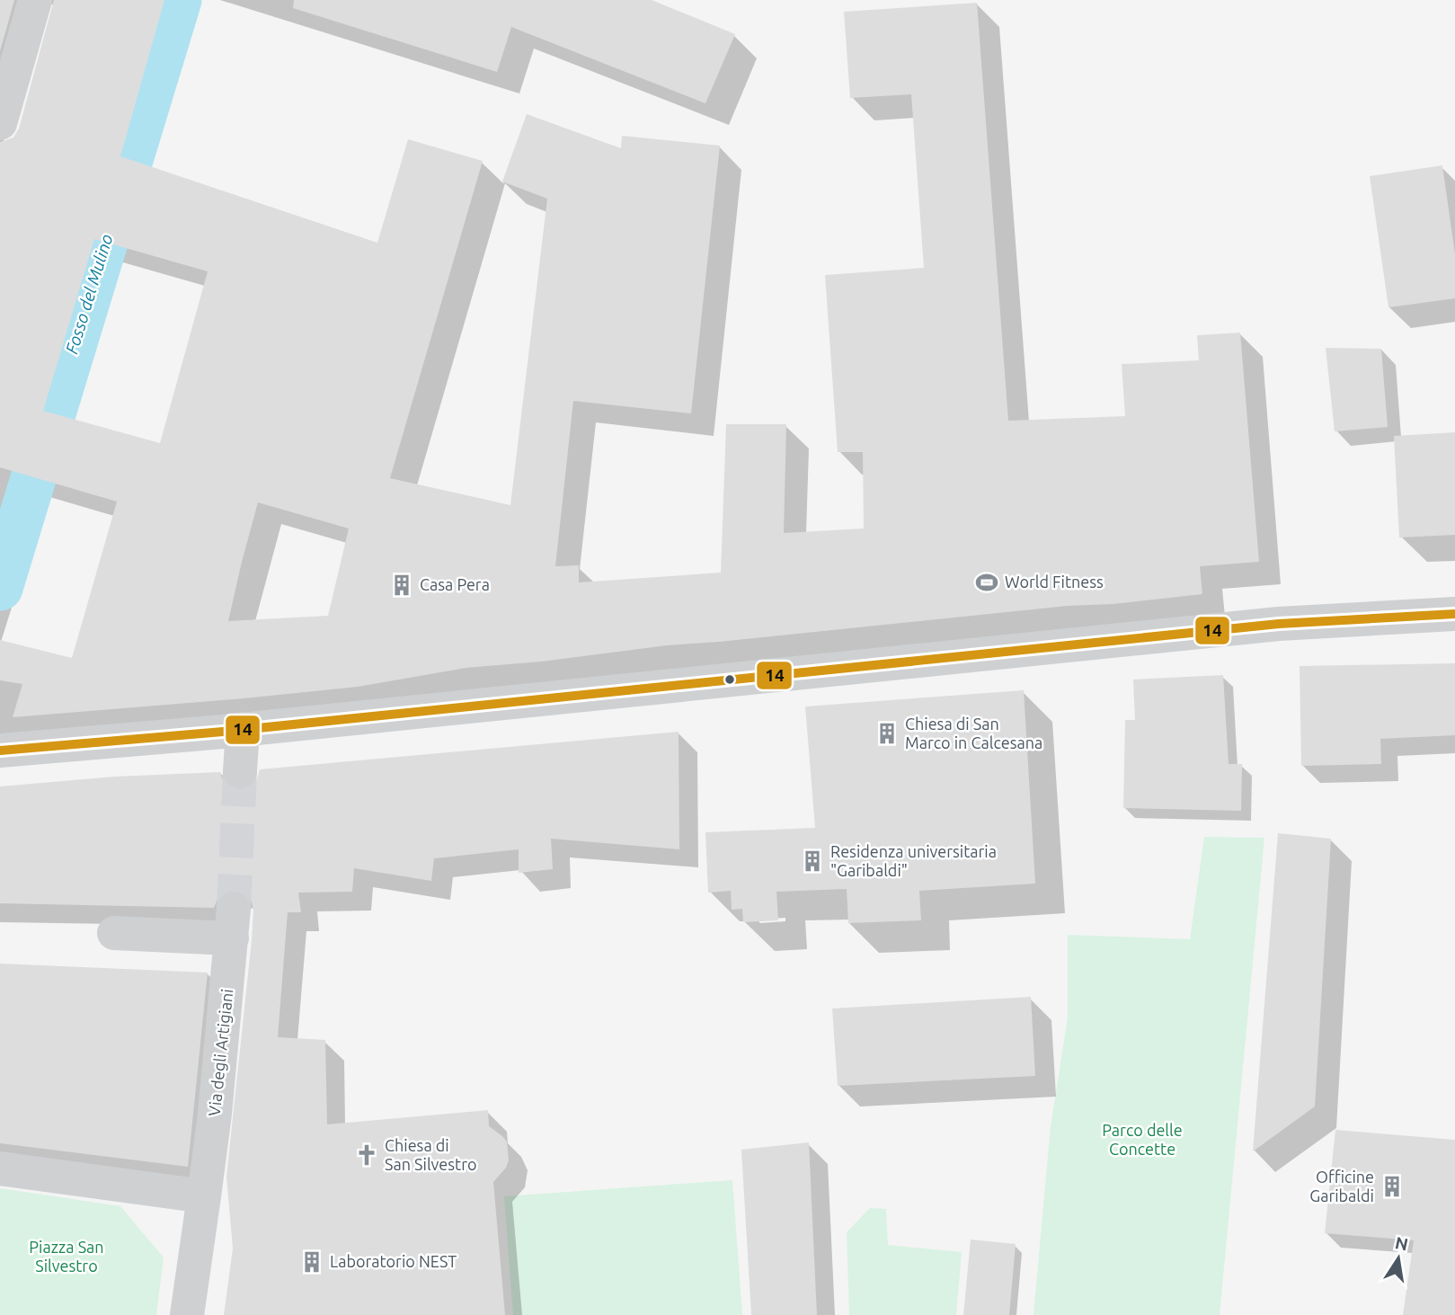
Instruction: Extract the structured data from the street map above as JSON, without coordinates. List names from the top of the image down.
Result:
{
  "streets": {
    "street": ["Via degli Artigiani"]
  },
  "water": ["Fosso del Mulino"],
  "parks": ["Parco delle Concette", "Piazza San Silvestro"],
  "places": {
    "sports": ["World Fitness"],
    "building": [
      "Casa Pera",
      "Chiesa di San Marco in Calcesana",
      "Residenza universitaria \"Garibaldi\"",
      "Officine Garibaldi",
      "Laboratorio NEST"
    ],
    "church": ["Chiesa di San Silvestro"]
  },
  "lines": ["transit line 14"],
  "north": "top"
}
